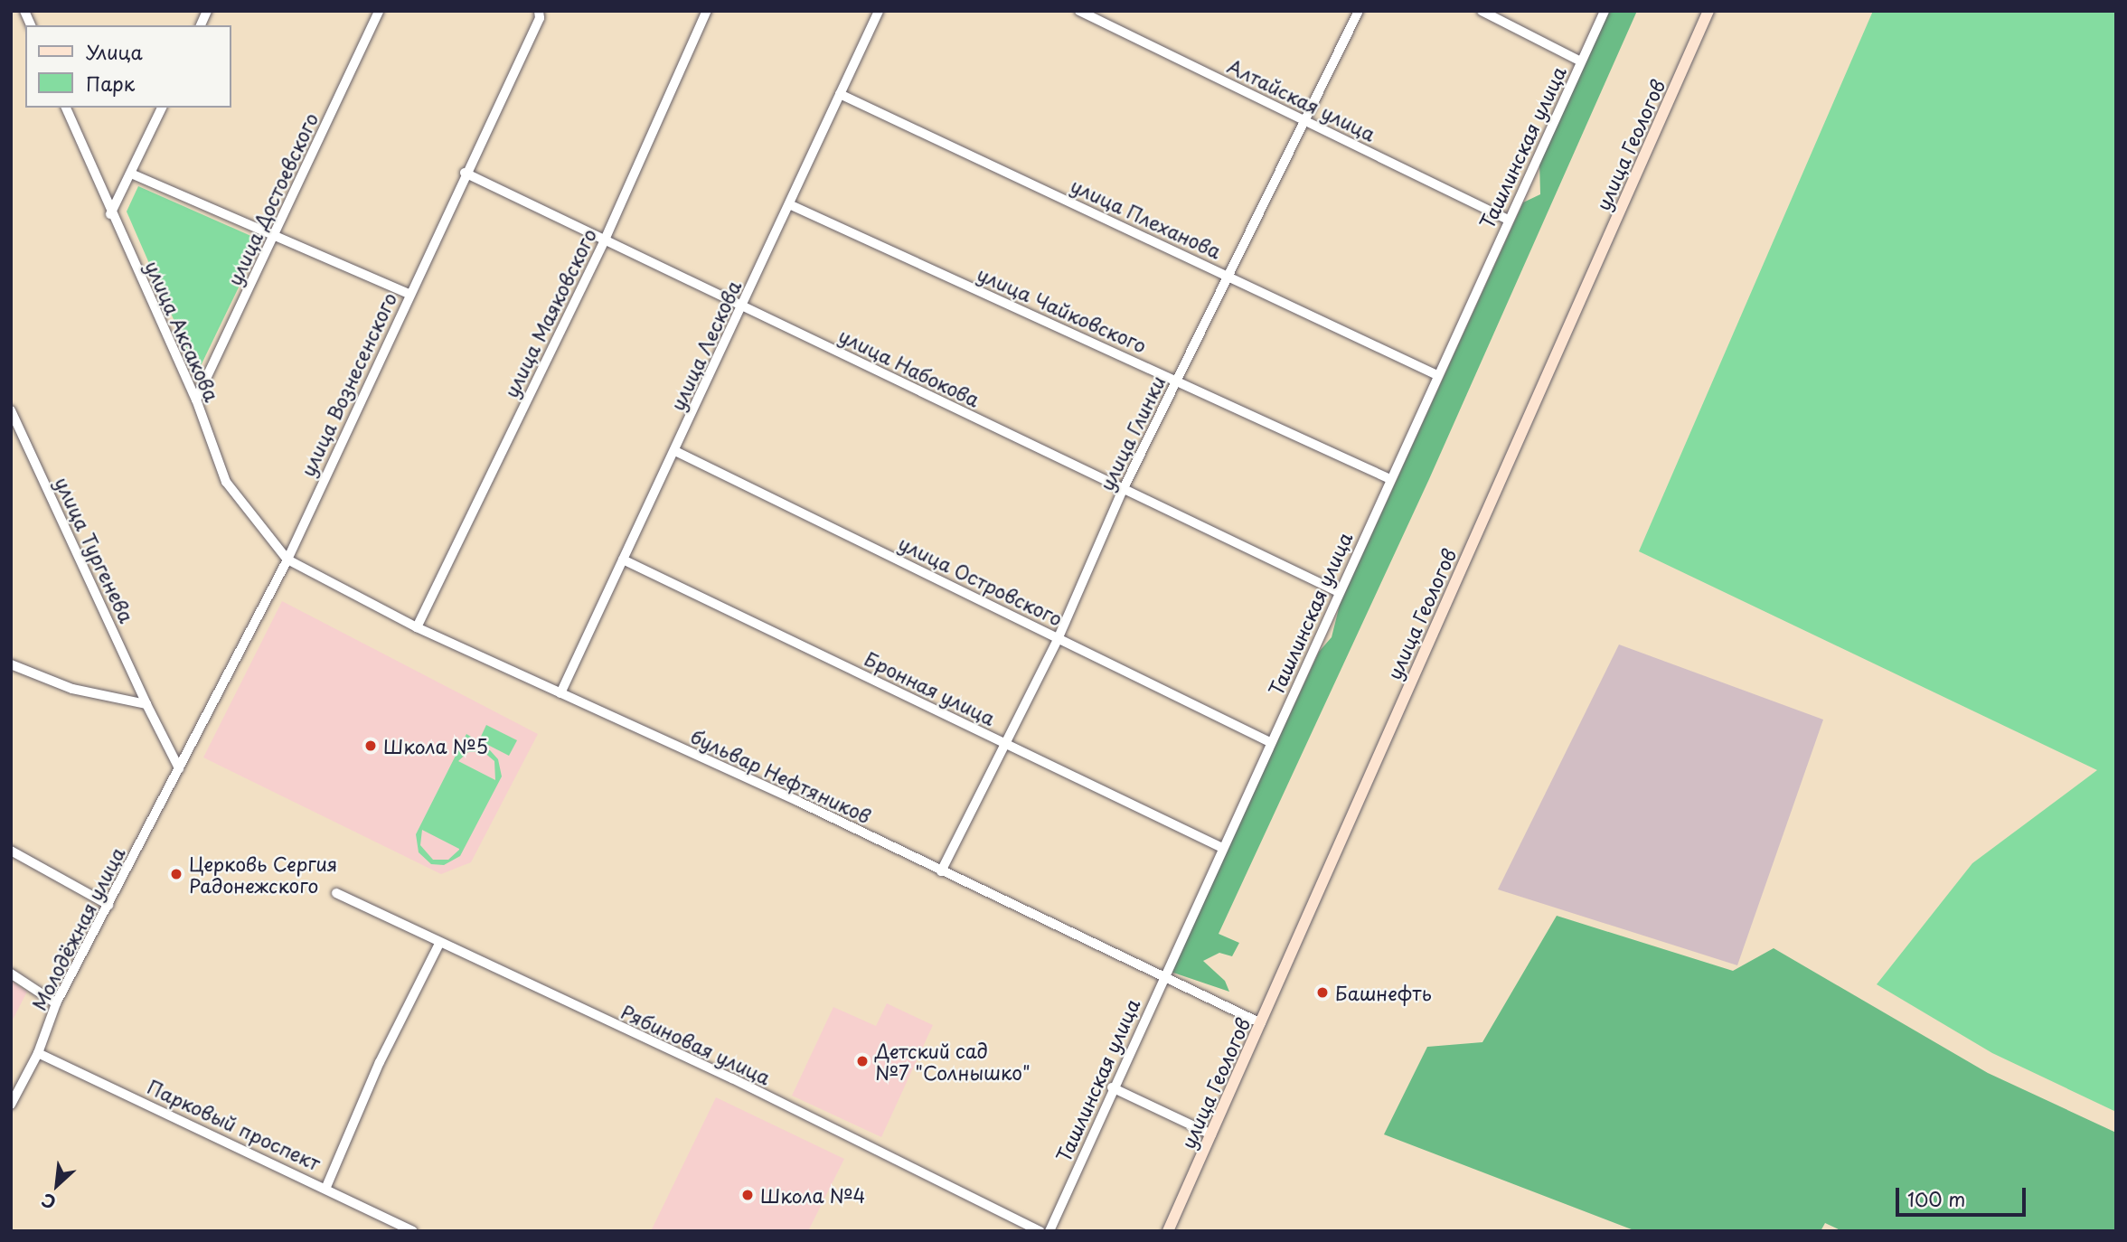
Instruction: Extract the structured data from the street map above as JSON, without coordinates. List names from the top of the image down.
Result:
{
  "streets": {
    "main road": ["улица Геологов"],
    "street": [
      "Алтайская улица",
      "Ташлинская улица",
      "улица Достоевского",
      "улица Плеханова",
      "улица Чайковского",
      "улица Маяковского",
      "улица Аксакова",
      "улица Лескова",
      "улица Набокова",
      "улица Вознесенского",
      "улица Глинки",
      "улица Тургенева",
      "улица Островского",
      "Бронная улица",
      "бульвар Нефтяников",
      "Молодёжная улица",
      "Рябиновая улица",
      "Парковый проспект"
    ]
  },
  "crossings": [
    ["Алтайская улица", "Ташлинская улица"],
    ["Алтайская улица", "улица Глинки"],
    ["улица Геологов", "бульвар Нефтяников"],
    ["Ташлинская улица", "улица Плеханова"],
    ["Ташлинская улица", "улица Чайковского"],
    ["Ташлинская улица", "улица Набокова"],
    ["Ташлинская улица", "улица Островского"],
    ["Ташлинская улица", "Бронная улица"],
    ["Ташлинская улица", "бульвар Нефтяников"],
    ["улица Достоевского", "улица Аксакова"],
    ["улица Плеханова", "улица Лескова"],
    ["улица Плеханова", "улица Глинки"],
    ["улица Чайковского", "улица Лескова"],
    ["улица Чайковского", "улица Глинки"],
    ["улица Маяковского", "улица Набокова"],
    ["улица Маяковского", "бульвар Нефтяников"],
    ["улица Аксакова", "улица Вознесенского"],
    ["улица Аксакова", "бульвар Нефтяников"],
    ["улица Лескова", "улица Набокова"],
    ["улица Лескова", "улица Островского"],
    ["улица Лескова", "Бронная улица"],
    ["улица Лескова", "бульвар Нефтяников"],
    ["улица Набокова", "улица Вознесенского"],
    ["улица Набокова", "улица Глинки"],
    ["улица Вознесенского", "улица Тургенева"],
    ["улица Вознесенского", "бульвар Нефтяников"],
    ["улица Вознесенского", "Молодёжная улица"],
    ["улица Глинки", "улица Островского"],
    ["улица Глинки", "Бронная улица"],
    ["улица Глинки", "бульвар Нефтяников"],
    ["улица Тургенева", "Молодёжная улица"],
    ["Молодёжная улица", "Парковый проспект"]
  ],
  "places": [
    "Школа №5",
    "Церковь Сергия Радонежского",
    "Башнефть",
    "Детский сад №7 \"Солнышко\"",
    "Школа №4"
  ],
  "legend": ["Улица", "Парк"],
  "scale_bar": "100 m",
  "north": "bottom left"
}
